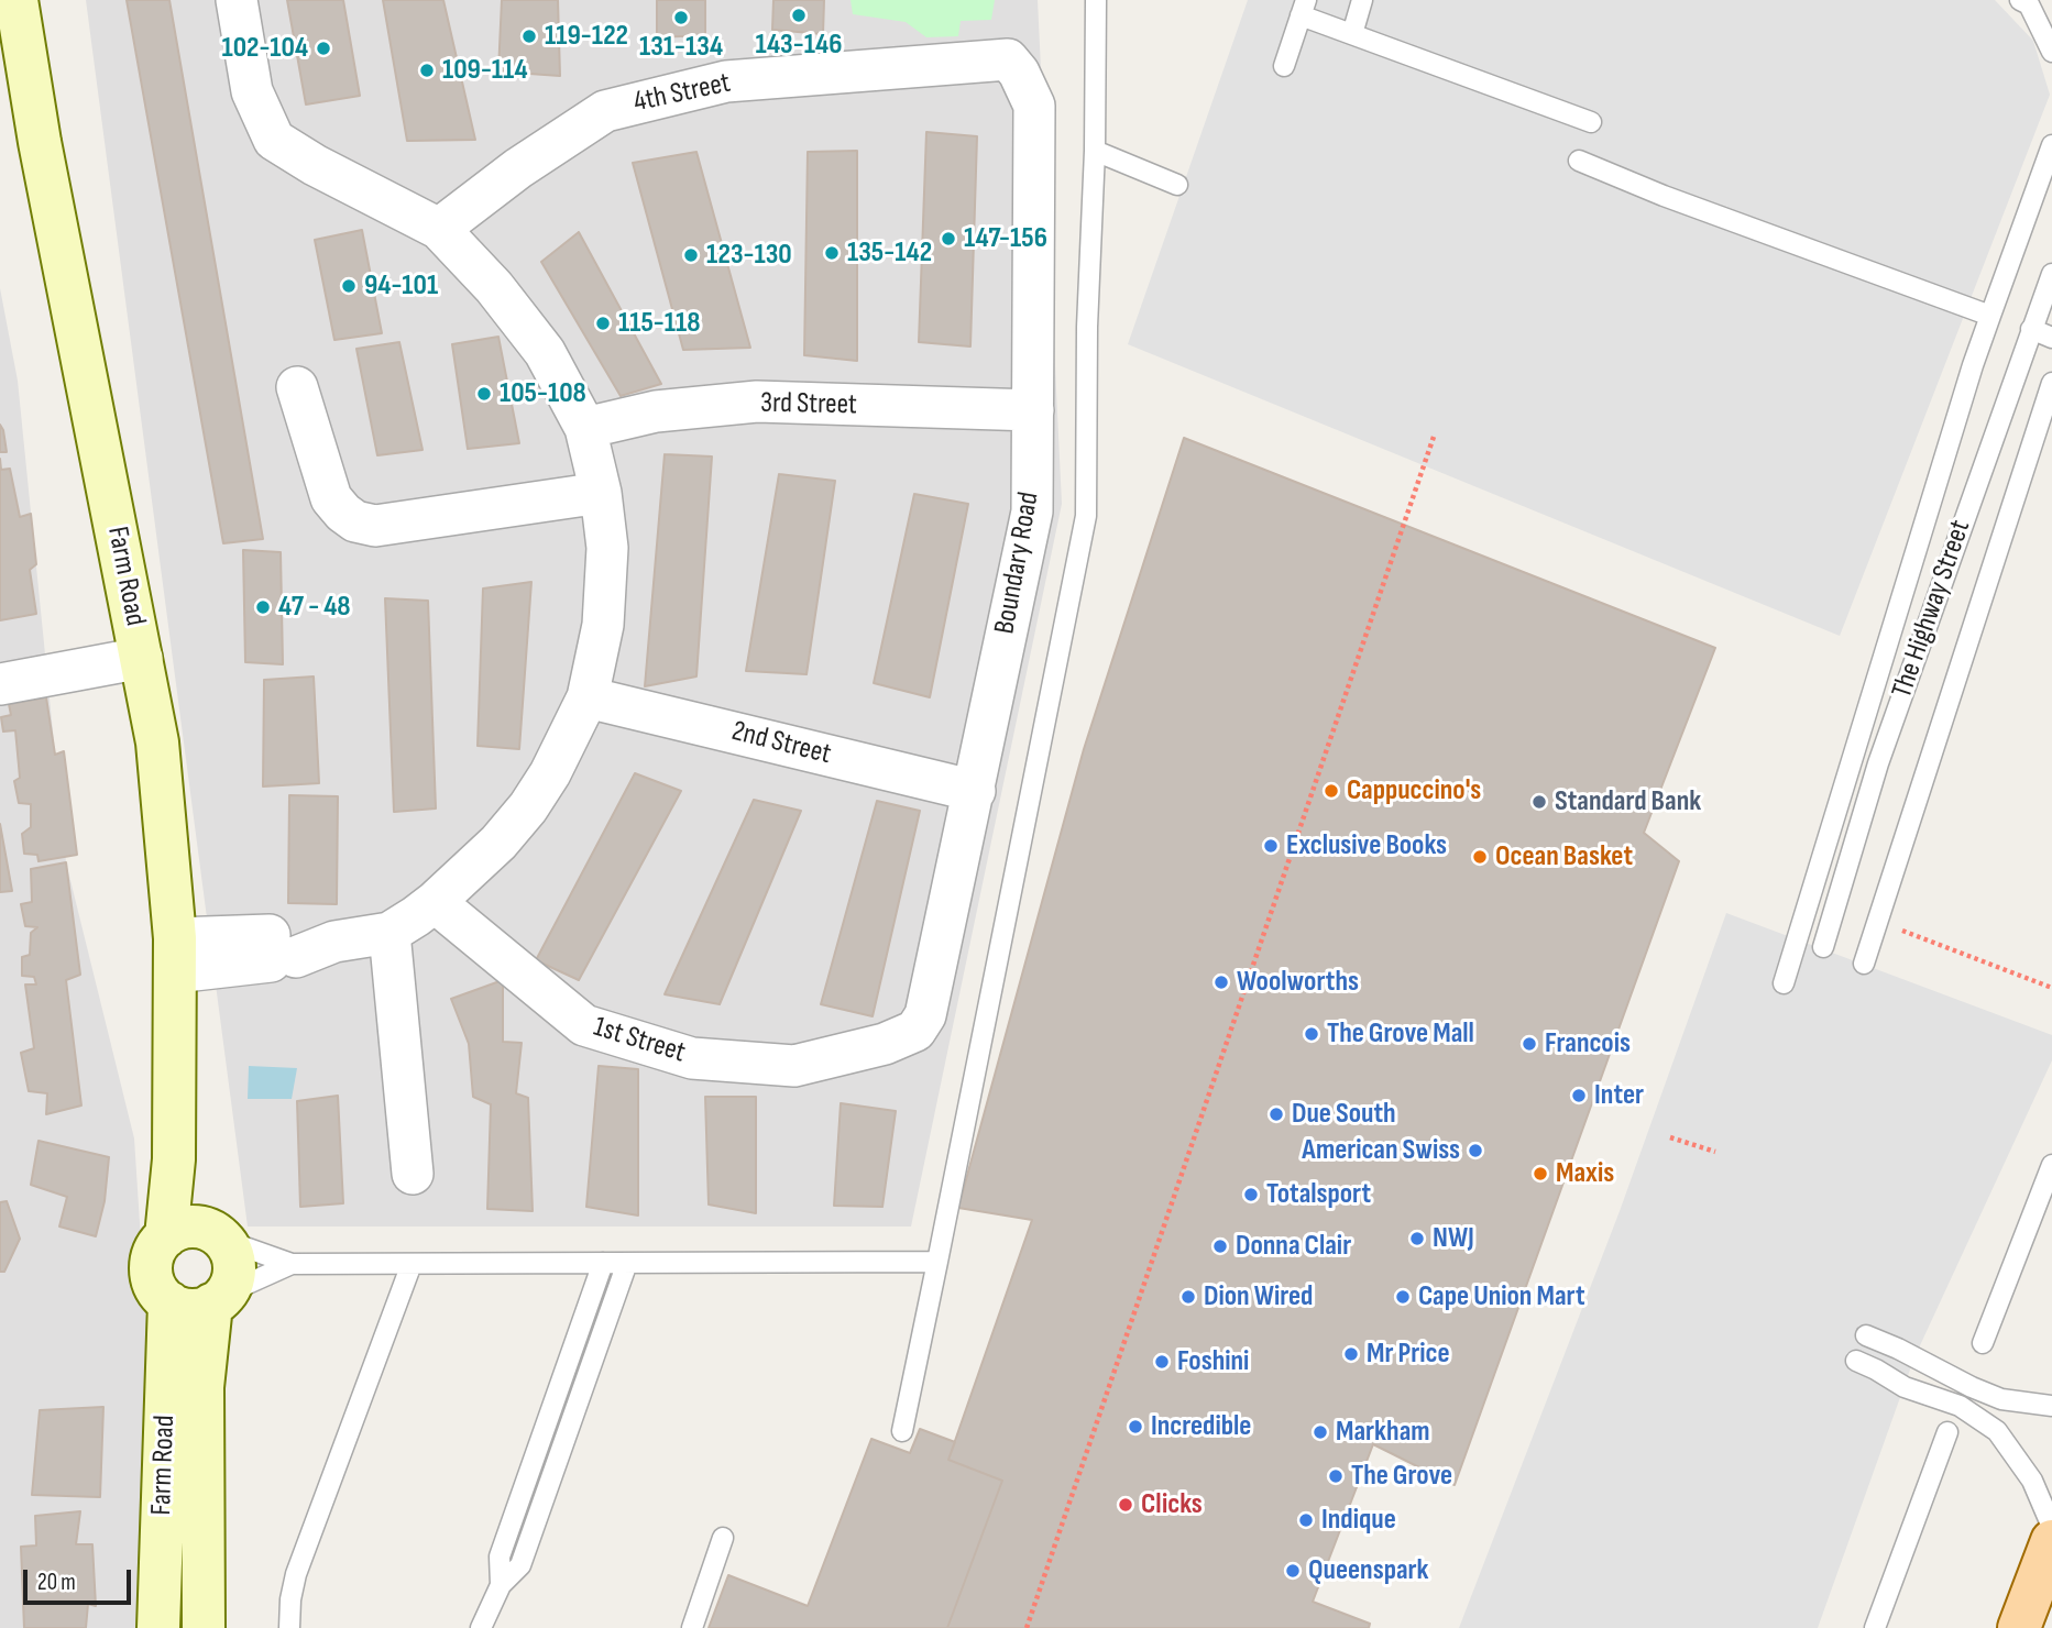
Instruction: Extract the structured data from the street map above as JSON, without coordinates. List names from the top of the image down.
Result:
{
  "streets": {
    "street": [
      "4th Street",
      "3rd Street",
      "Boundary Road",
      "Farm Road",
      "2nd Street",
      "1st Street"
    ],
    "lane": ["The Highway Street"]
  },
  "crossings": [
    ["4th Street", "Boundary Road"],
    ["3rd Street", "Boundary Road"],
    ["Boundary Road", "2nd Street"],
    ["Boundary Road", "1st Street"]
  ],
  "places": [
    "143-146",
    "131-134",
    "119-122",
    "102-104",
    "109-114",
    "147-156",
    "135-142",
    "123-130",
    "94-101",
    "115-118",
    "105-108",
    "47 - 48",
    "Cappuccino's",
    "Standard Bank",
    "Exclusive Books",
    "Ocean Basket",
    "Woolworths",
    "The Grove Mall",
    "Francois",
    "Inter",
    "Due South",
    "American Swiss",
    "Maxis",
    "Totalsport",
    "NWJ",
    "Donna Clair",
    "Dion Wired",
    "Cape Union Mart",
    "Mr Price",
    "Foshini",
    "Incredible",
    "Markham",
    "The Grove",
    "Clicks",
    "Indique",
    "Queenspark"
  ],
  "scale_bar": "20 m"
}
